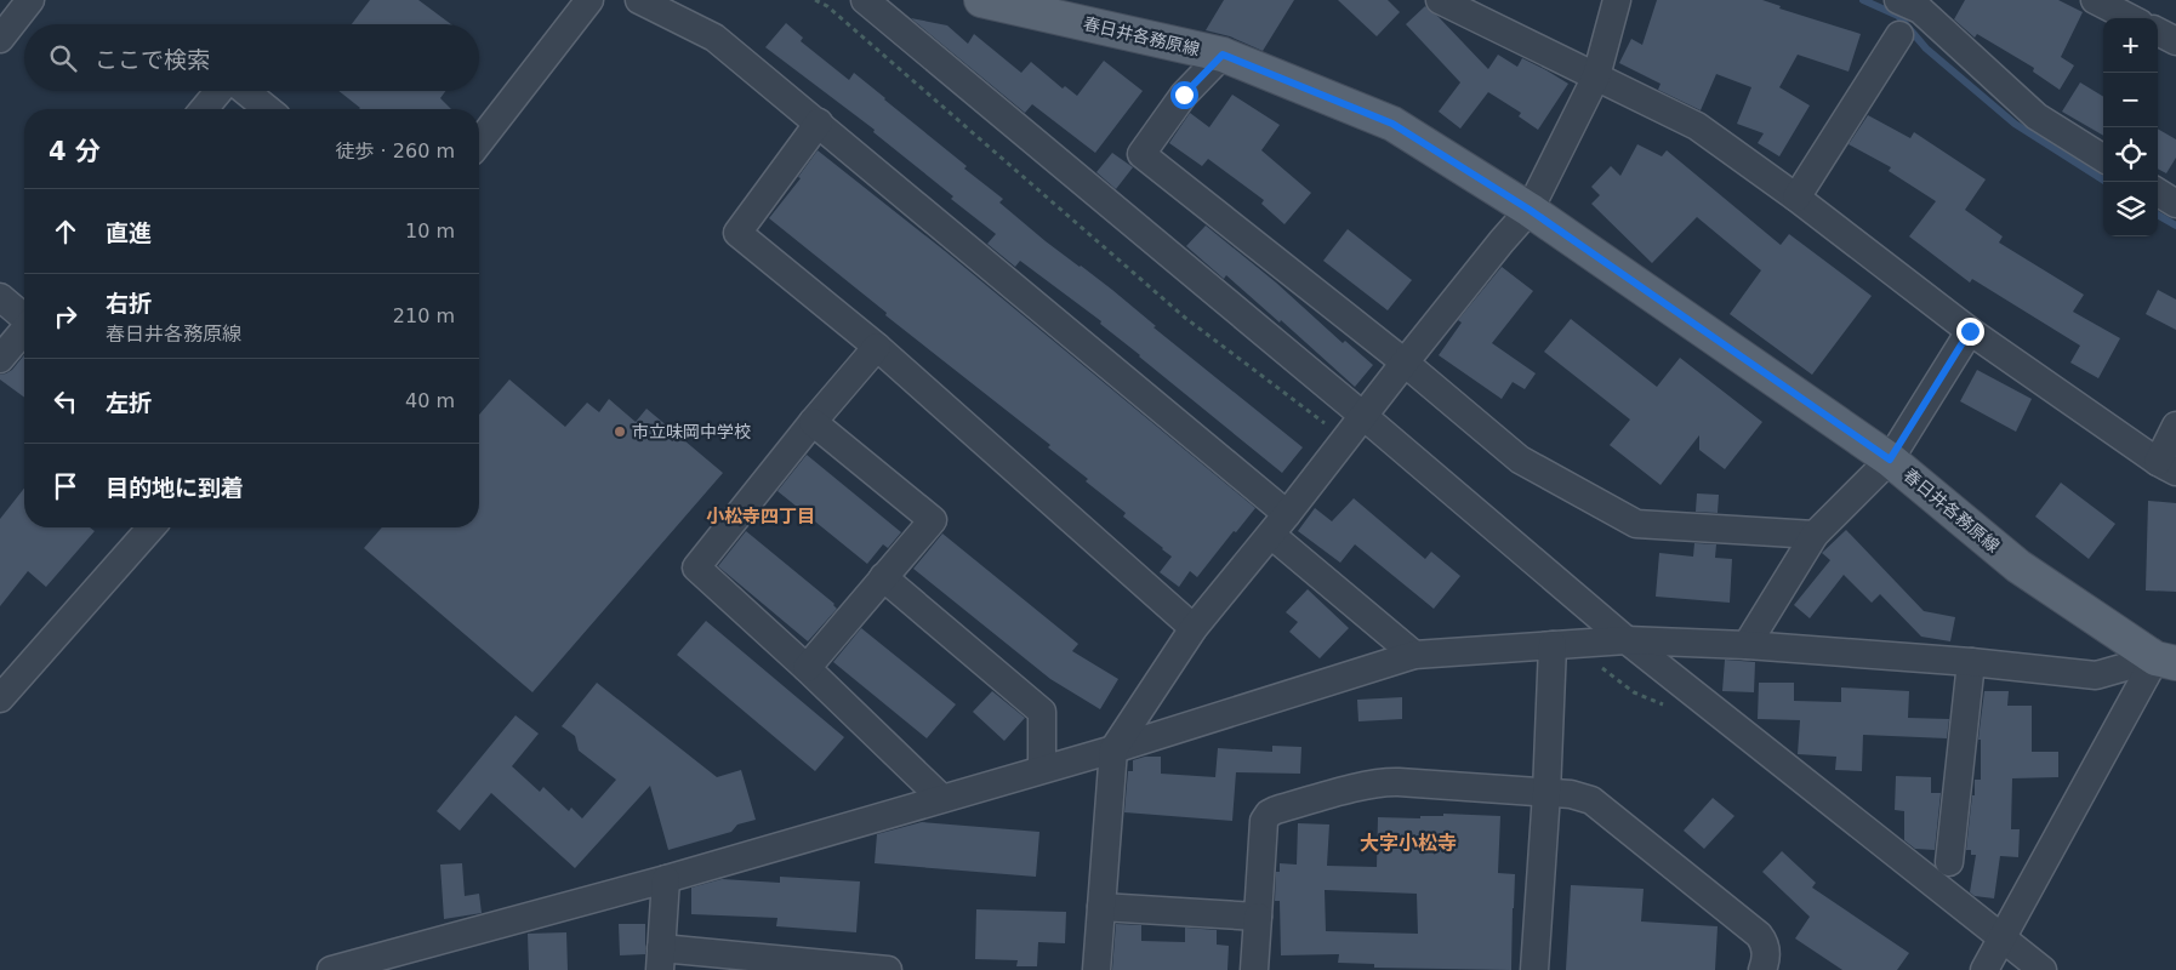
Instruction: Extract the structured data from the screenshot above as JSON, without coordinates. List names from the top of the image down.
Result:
{
  "streets": {
    "main road": ["春日井各務原線"]
  },
  "districts": ["小松寺四丁目", "大字小松寺"],
  "places": ["市立味岡中学校"],
  "page": {
    "map_buttons": ["+", "−"],
    "search": "ここで検索",
    "heading": ["4 分", "徒歩 · 260 m"],
    "list": [
      ["直進", "10 m"],
      ["右折", "春日井各務原線", "210 m"],
      ["左折", "40 m"],
      "目的地に到着"
    ]
  }
}
